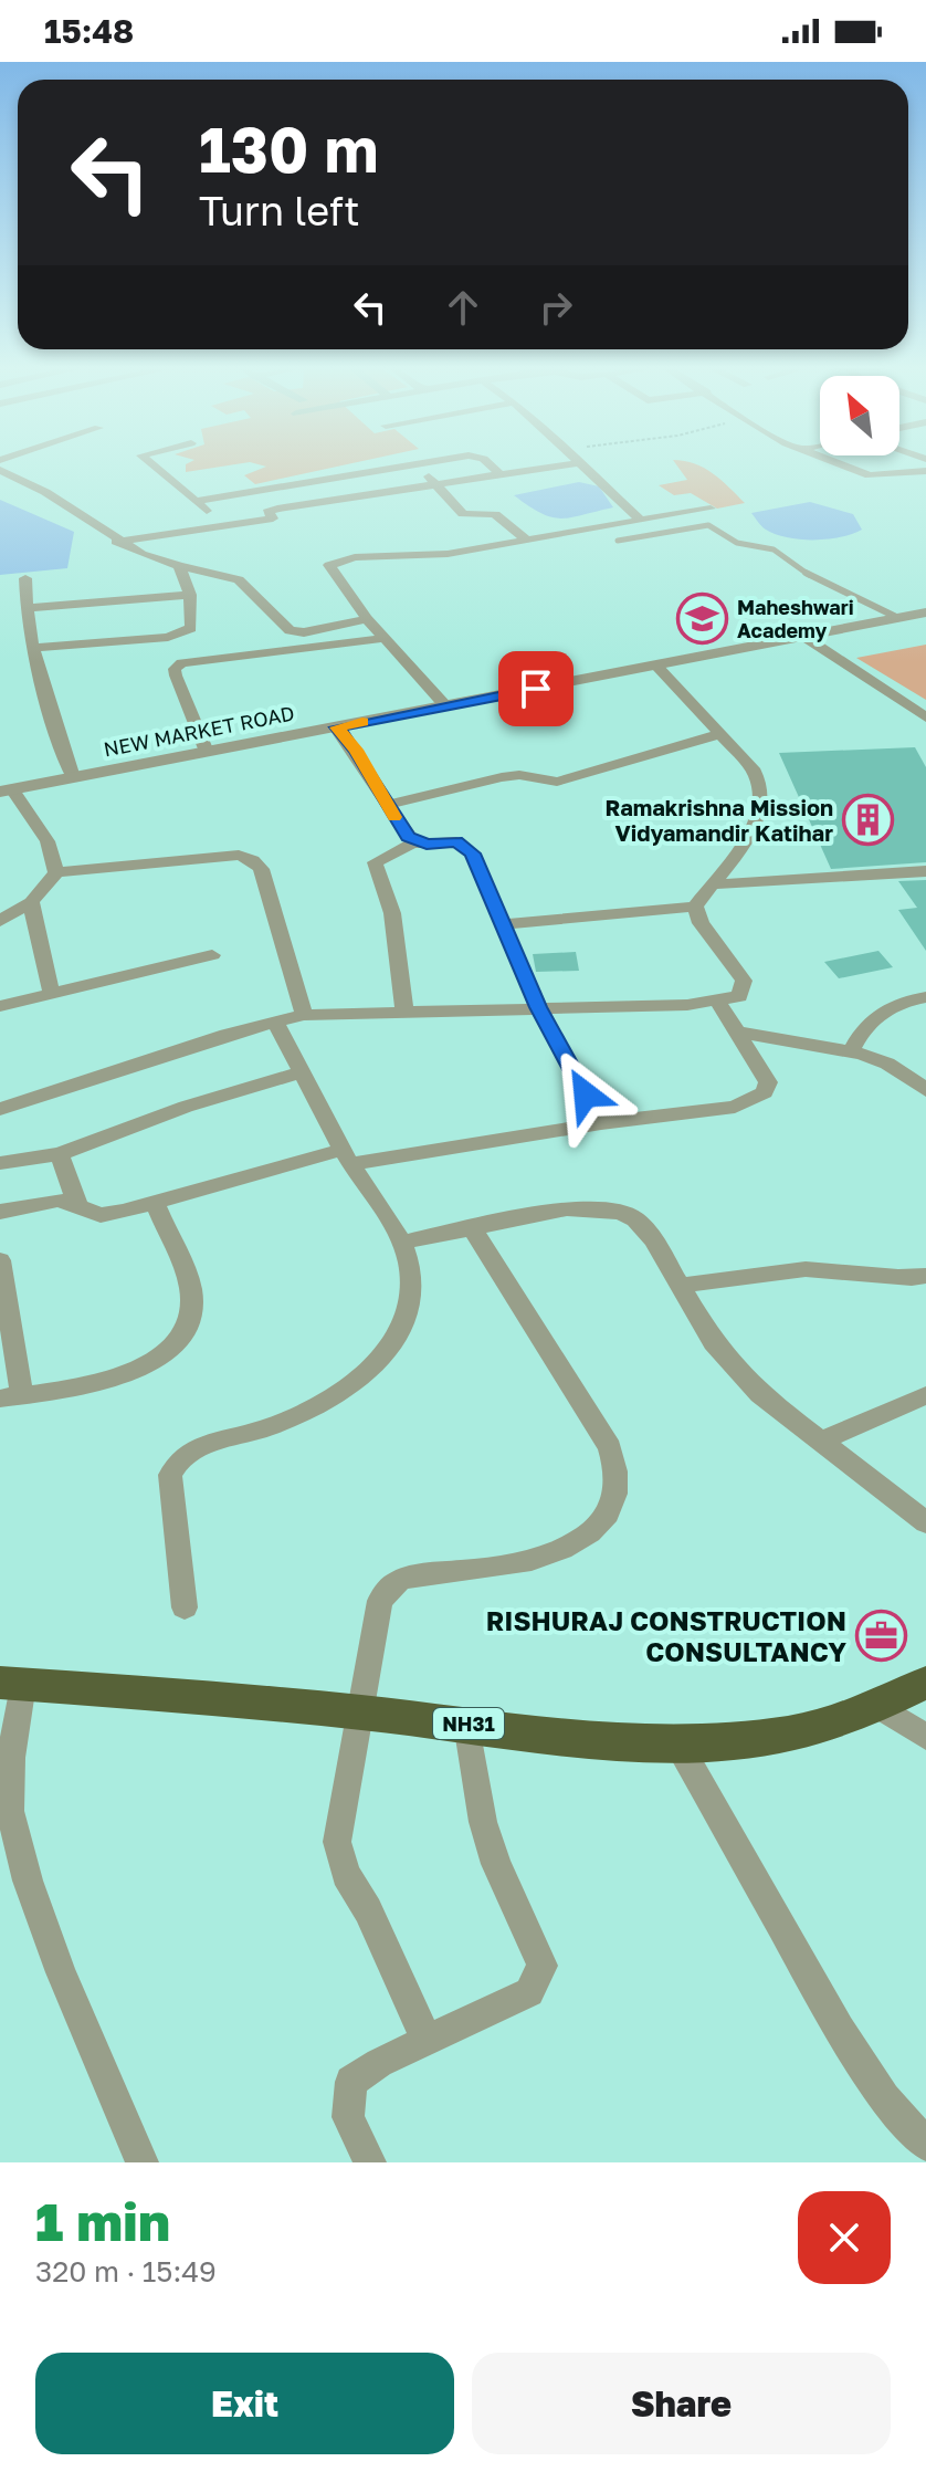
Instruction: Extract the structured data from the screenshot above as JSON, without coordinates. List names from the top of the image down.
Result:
{
  "streets": {
    "highway": ["NH31"],
    "street": ["NEW MARKET ROAD"]
  },
  "places": {
    "school or university": ["Maheshwari Academy"],
    "building": ["Ramakrishna Mission Vidyamandir Katihar"],
    "office": ["RISHURAJ CONSTRUCTION CONSULTANCY"]
  },
  "north": "top left",
  "page": {
    "status": "15:48",
    "turn": ["130 m", "Turn left"],
    "heading": ["1 min", "320 m · 15:49"],
    "buttons": ["Exit", "Share"]
  }
}
